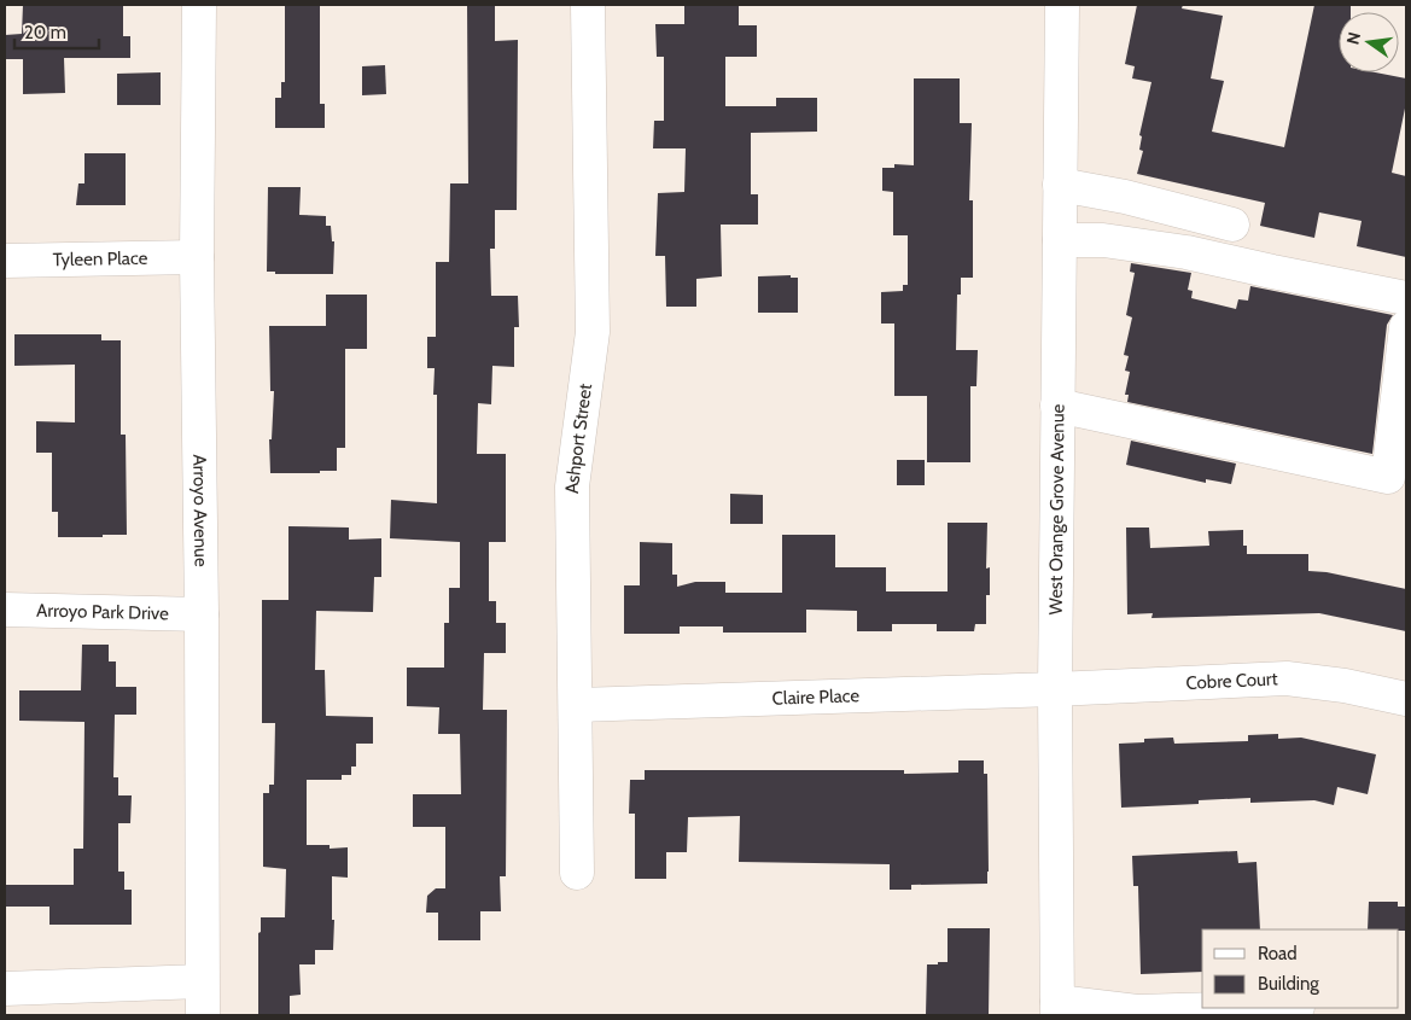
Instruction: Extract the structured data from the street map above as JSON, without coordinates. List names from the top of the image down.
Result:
{
  "streets": {
    "street": [
      "Tyleen Place",
      "Ashport Street",
      "Arroyo Avenue",
      "West Orange Grove Avenue",
      "Arroyo Park Drive",
      "Cobre Court",
      "Claire Place"
    ]
  },
  "crossings": [
    ["Tyleen Place", "Arroyo Avenue"],
    ["Ashport Street", "Claire Place"],
    ["Arroyo Avenue", "Arroyo Park Drive"],
    ["West Orange Grove Avenue", "Cobre Court"],
    ["West Orange Grove Avenue", "Claire Place"],
    ["Cobre Court", "Claire Place"]
  ],
  "legend": ["Road", "Building"],
  "scale_bar": "20 m",
  "north": "left"
}
